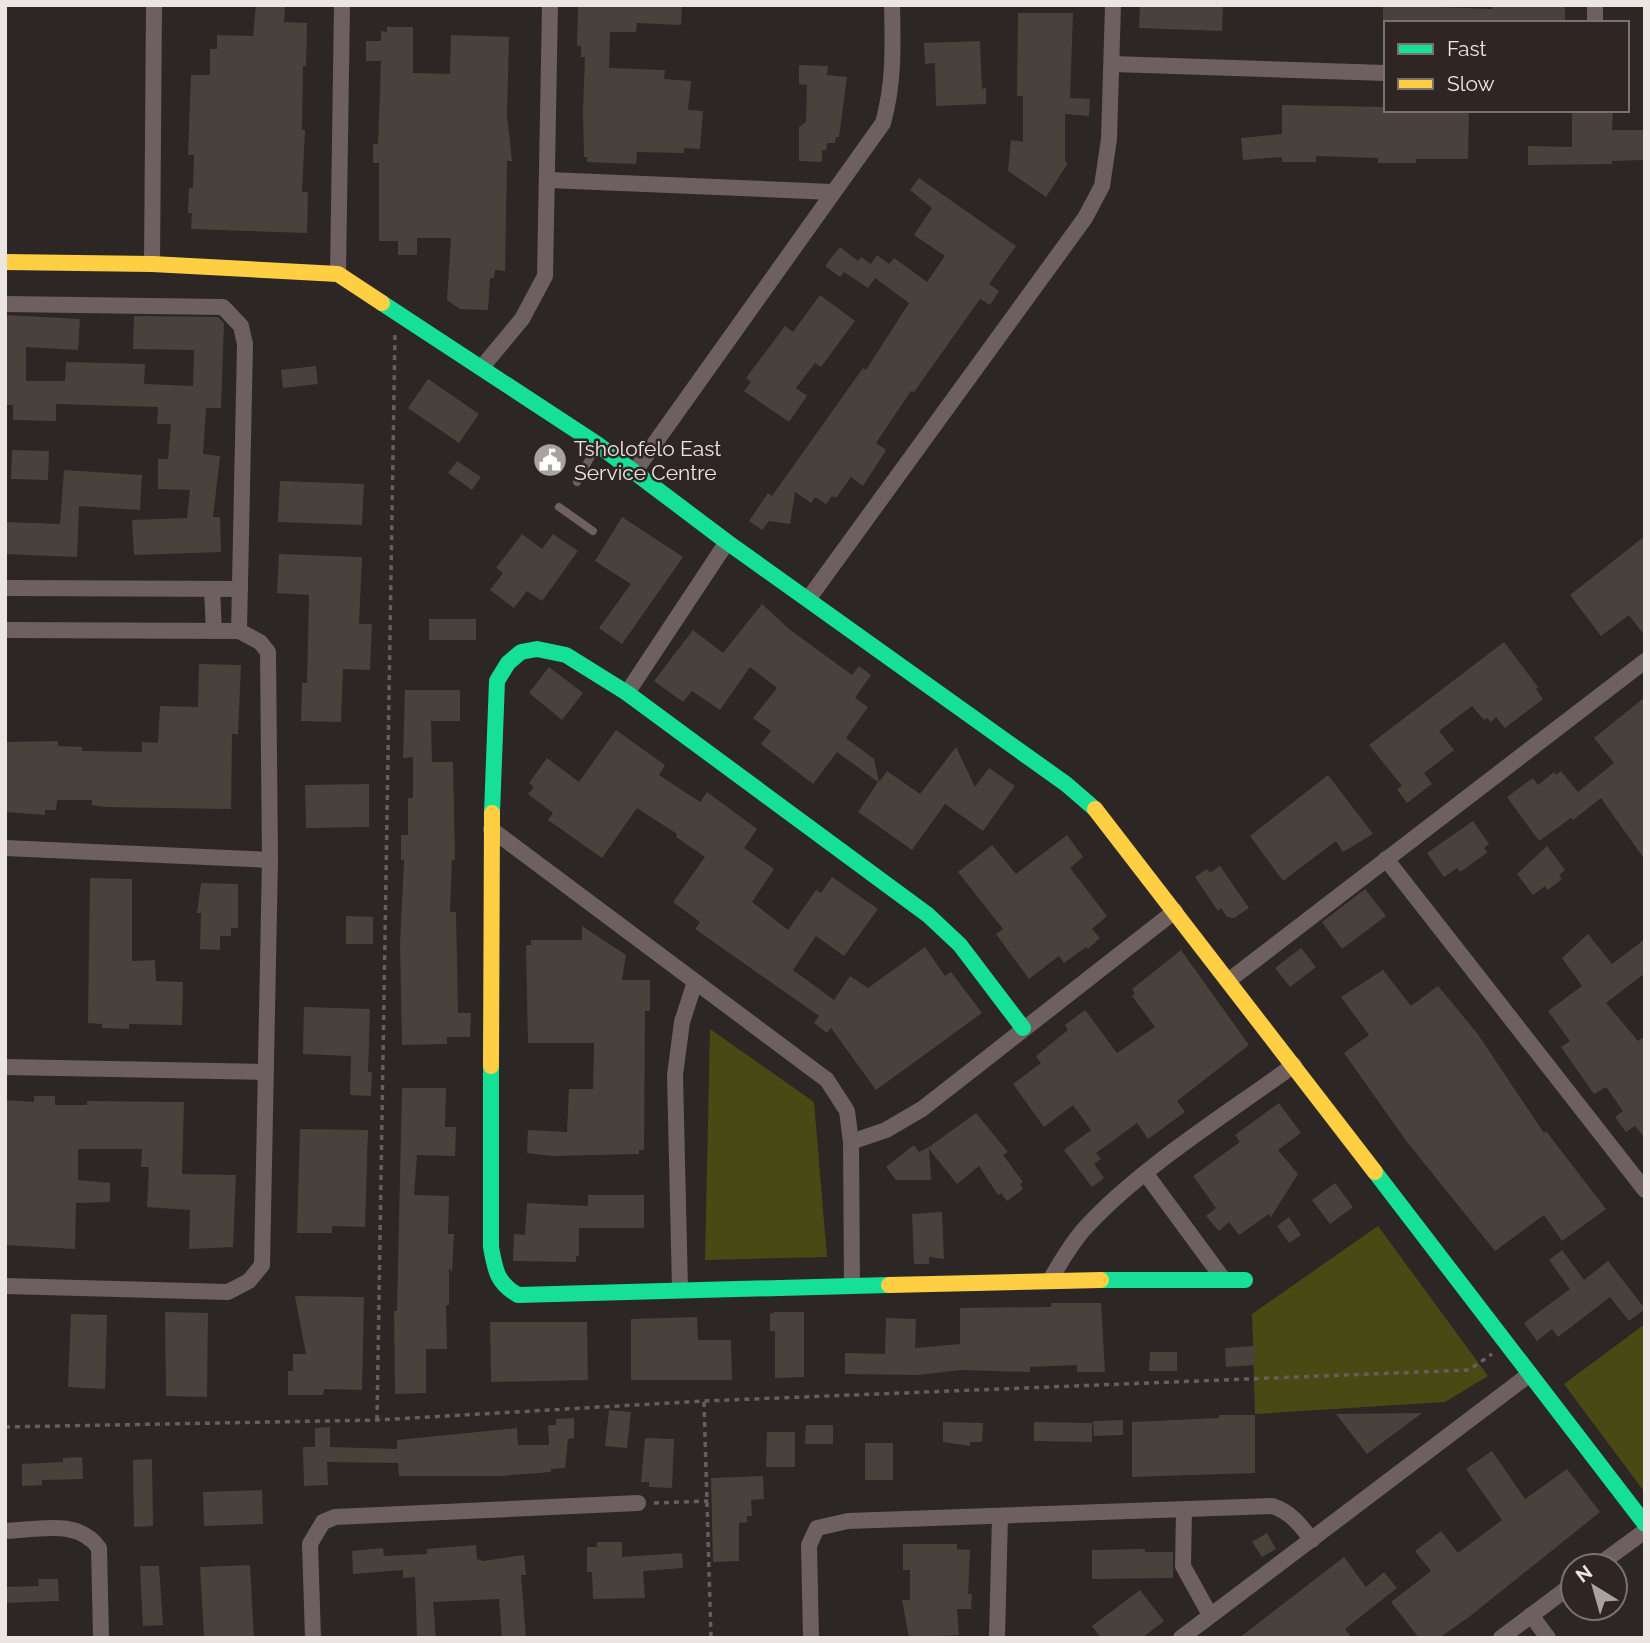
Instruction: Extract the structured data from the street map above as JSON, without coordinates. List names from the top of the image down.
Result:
{
  "places": {
    "public building": ["Tsholofelo East Service Centre"]
  },
  "legend": ["Fast", "Slow"],
  "north": "top left"
}
